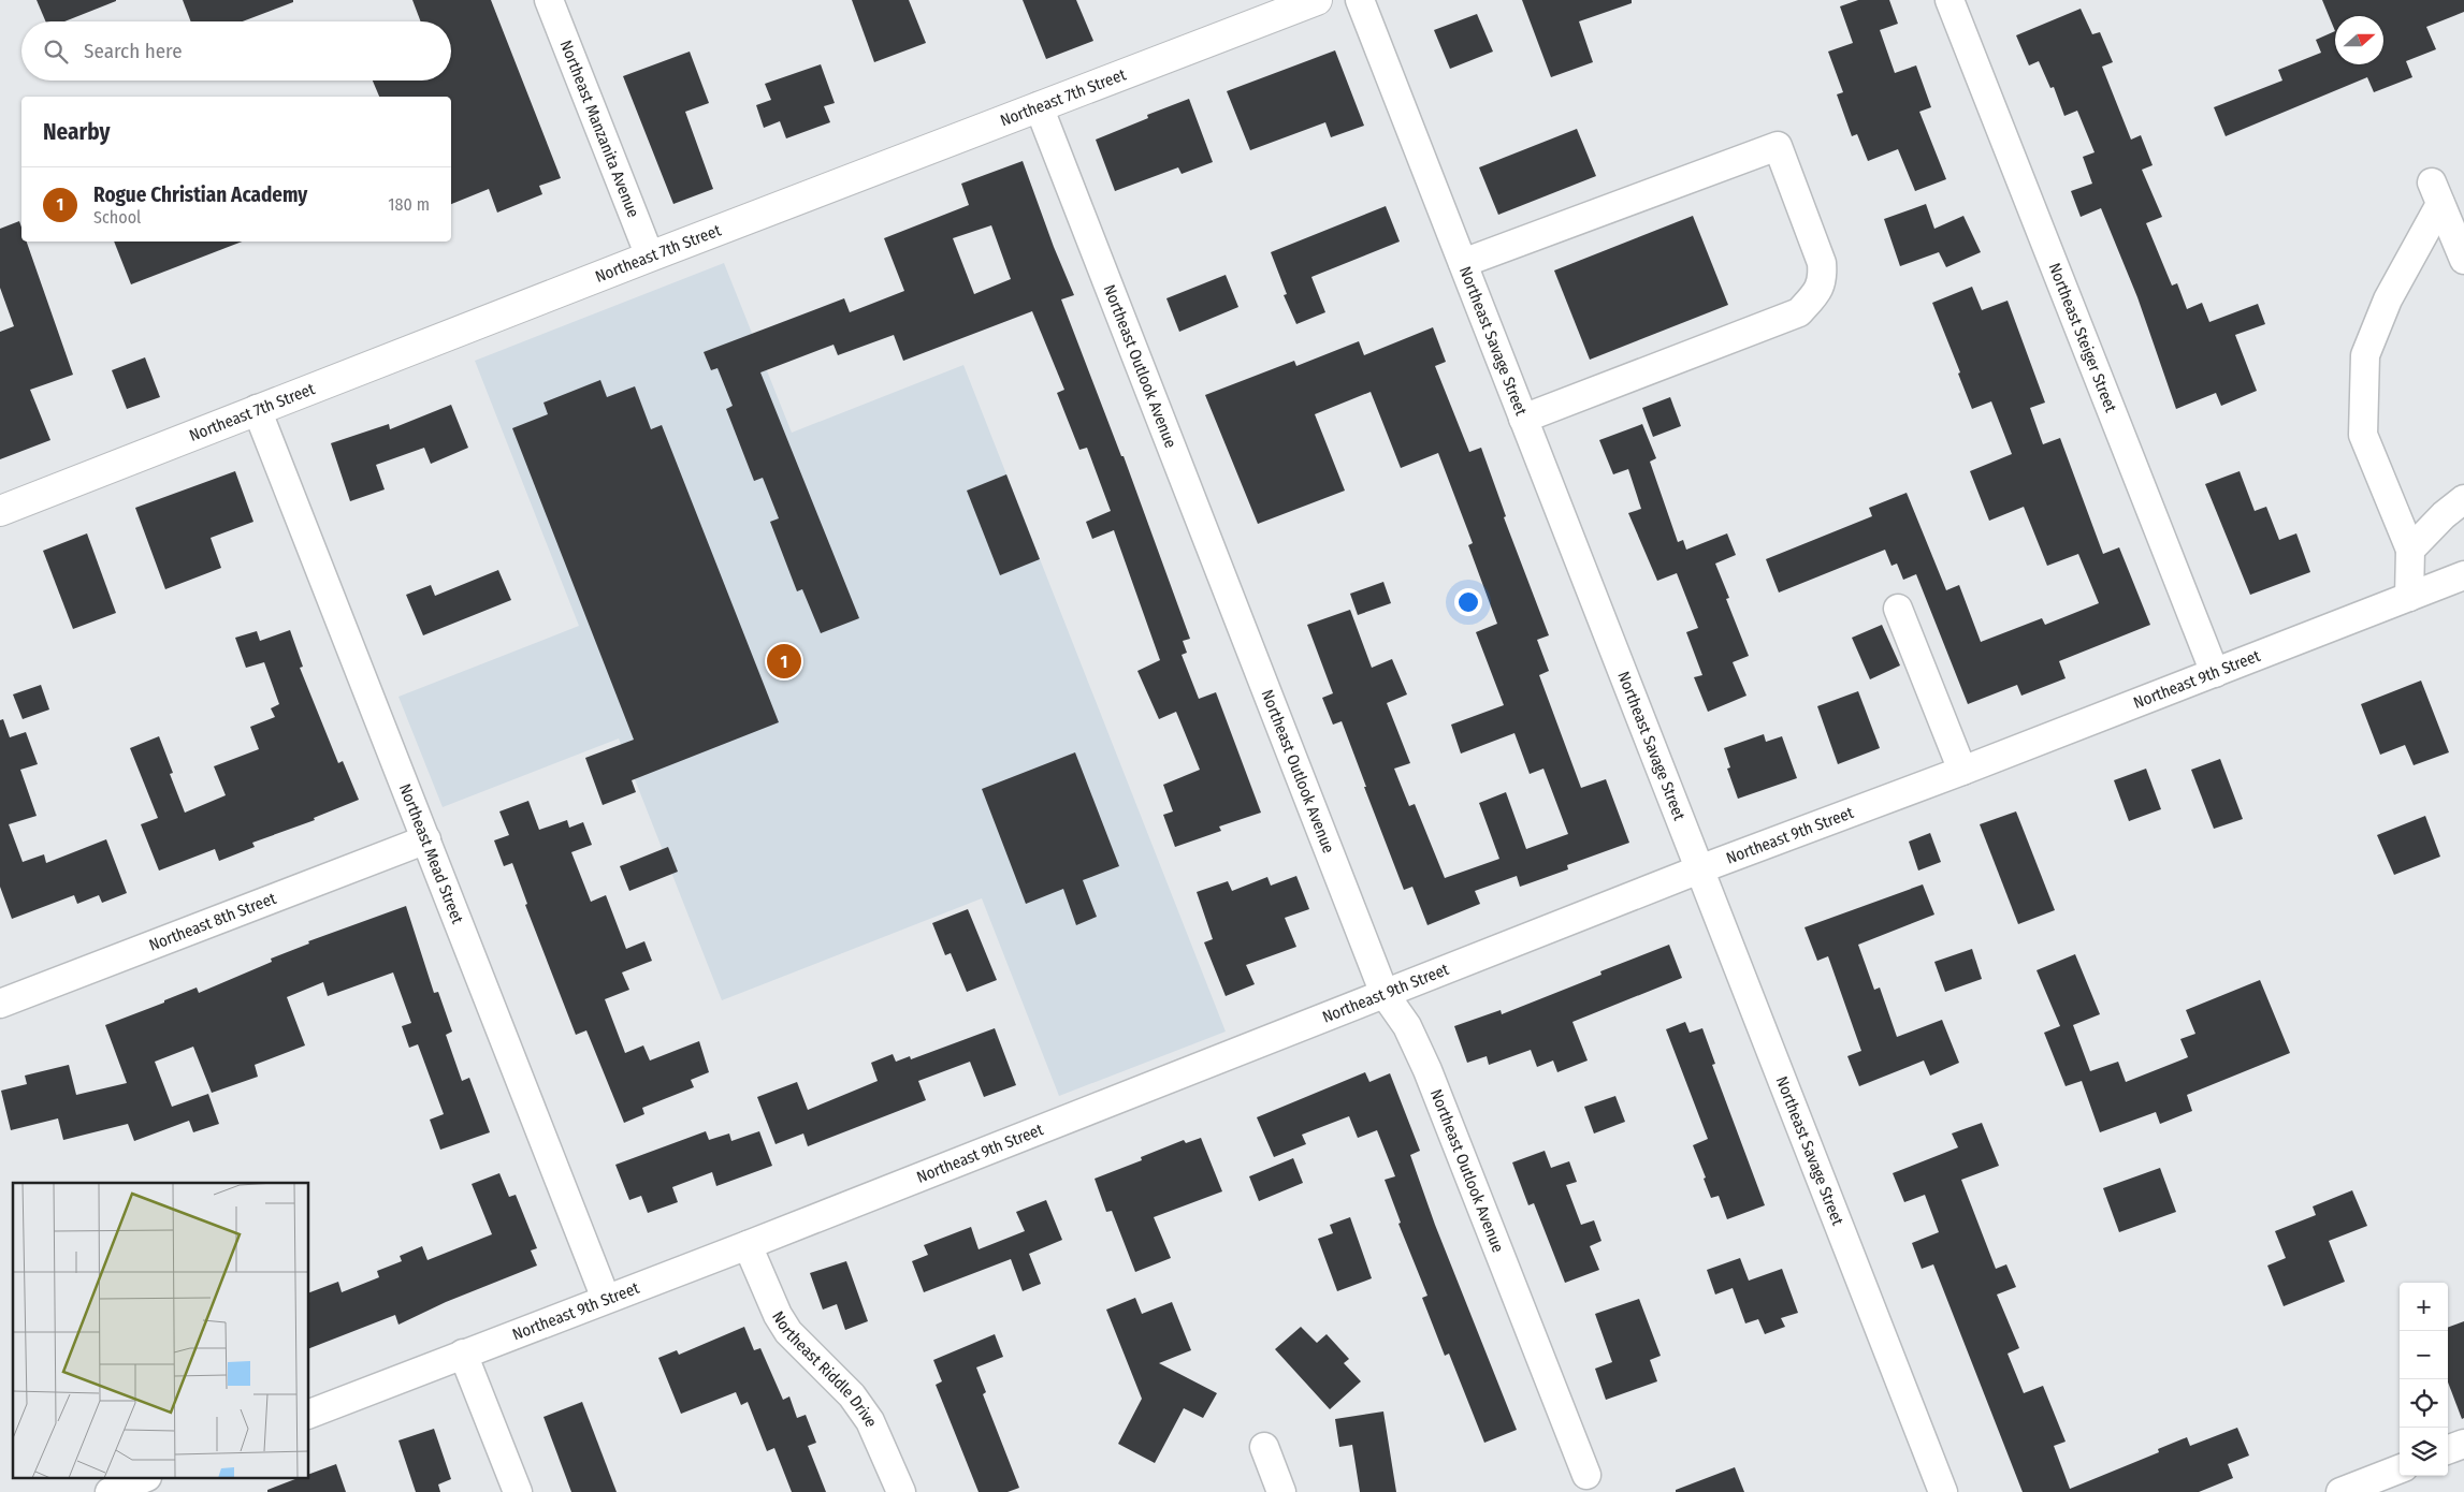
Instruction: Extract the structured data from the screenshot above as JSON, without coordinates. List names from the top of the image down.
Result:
{
  "streets": {
    "highway": ["Northeast 7th Street"],
    "street": [
      "Northeast Manzanita Avenue",
      "Northeast Steiger Street",
      "Northeast Savage Street",
      "Northeast Outlook Avenue",
      "Northeast 9th Street",
      "Northeast Mead Street",
      "Northeast 8th Street",
      "Northeast Riddle Drive"
    ]
  },
  "crossings": [
    ["Northeast 7th Street", "Northeast Manzanita Avenue"],
    ["Northeast 7th Street", "Northeast Outlook Avenue"],
    ["Northeast 7th Street", "Northeast Mead Street"],
    ["Northeast Steiger Street", "Northeast 9th Street"],
    ["Northeast Savage Street", "Northeast 9th Street"],
    ["Northeast Outlook Avenue", "Northeast 9th Street"],
    ["Northeast 9th Street", "Northeast Mead Street"],
    ["Northeast 9th Street", "Northeast Riddle Drive"],
    ["Northeast Mead Street", "Northeast 8th Street"]
  ],
  "north": "right",
  "page": {
    "search": "Search here",
    "heading": "Nearby",
    "list": [
      {
        "mark": "1",
        "name": "Rogue Christian Academy",
        "note": "School",
        "value": "180 m"
      }
    ],
    "pins": "1",
    "map_buttons": ["+", "−"]
  }
}
